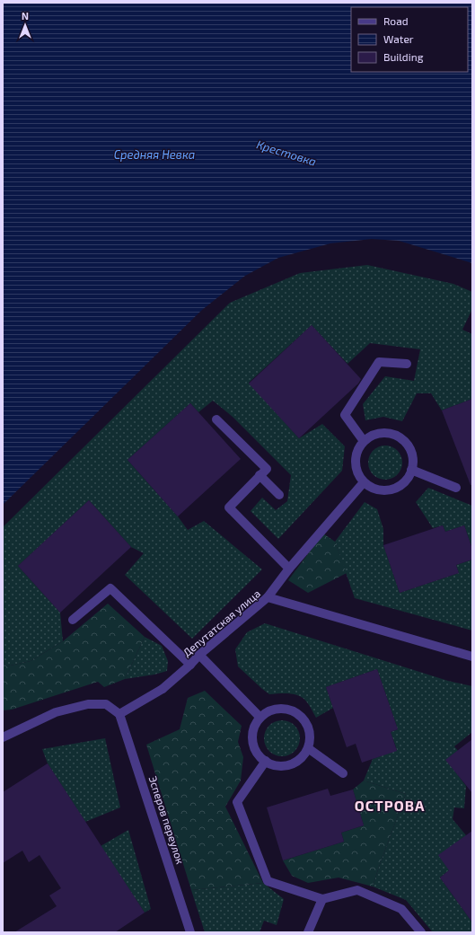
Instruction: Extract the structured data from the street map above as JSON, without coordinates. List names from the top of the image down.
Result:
{
  "streets": {
    "street": ["Депутатская улица", "Эсперов переулок"]
  },
  "crossings": [
    ["Депутатская улица", "Эсперов переулок"]
  ],
  "districts": ["ОСТРОВА"],
  "water": ["Крестовка", "Средняя Невка"],
  "legend": ["Road", "Water", "Building"],
  "north": "top"
}
